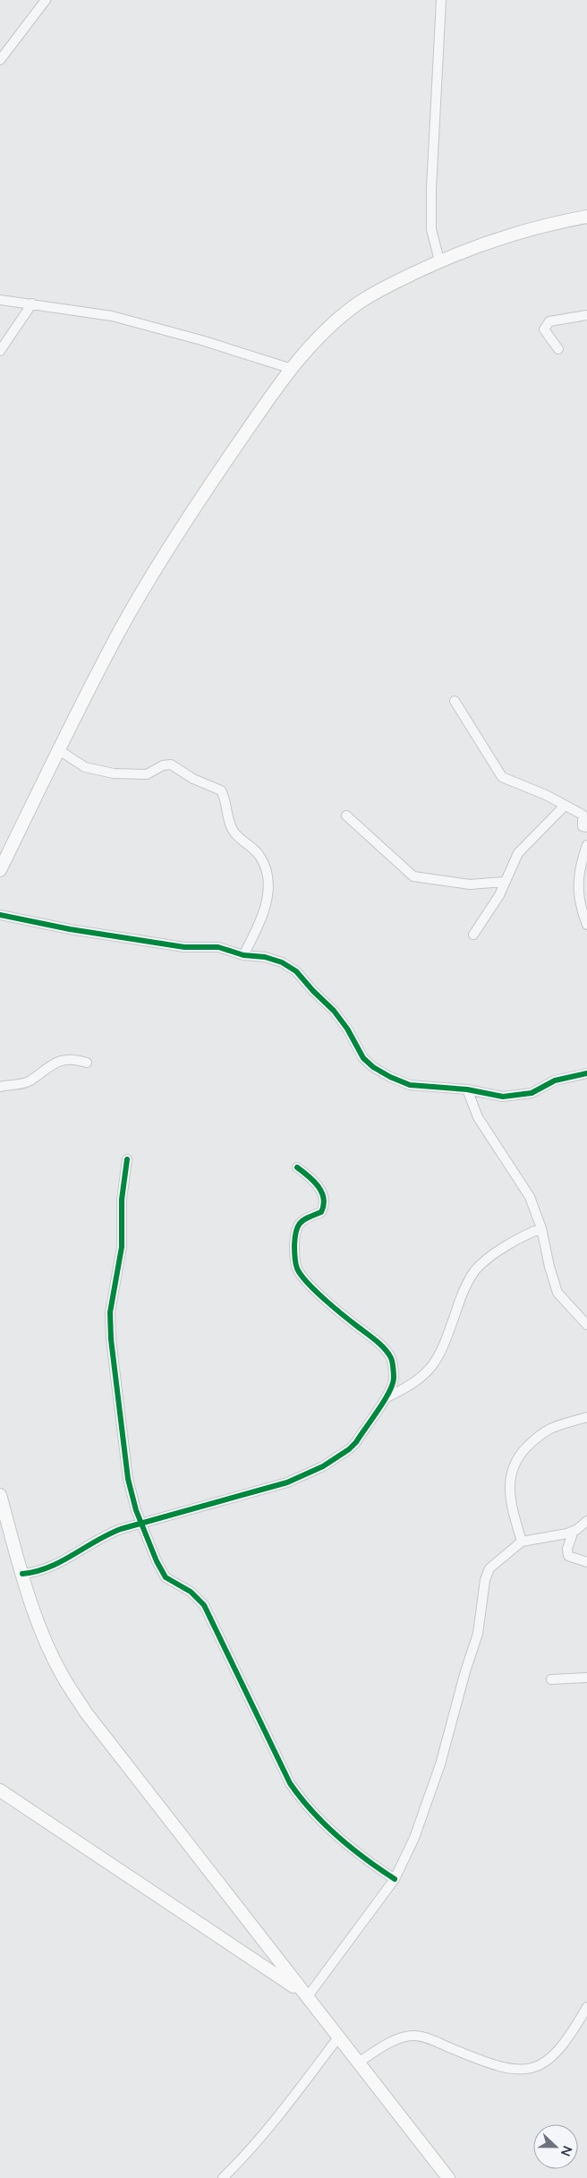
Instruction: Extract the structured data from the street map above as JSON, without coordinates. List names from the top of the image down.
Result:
{
  "north": "right"
}
